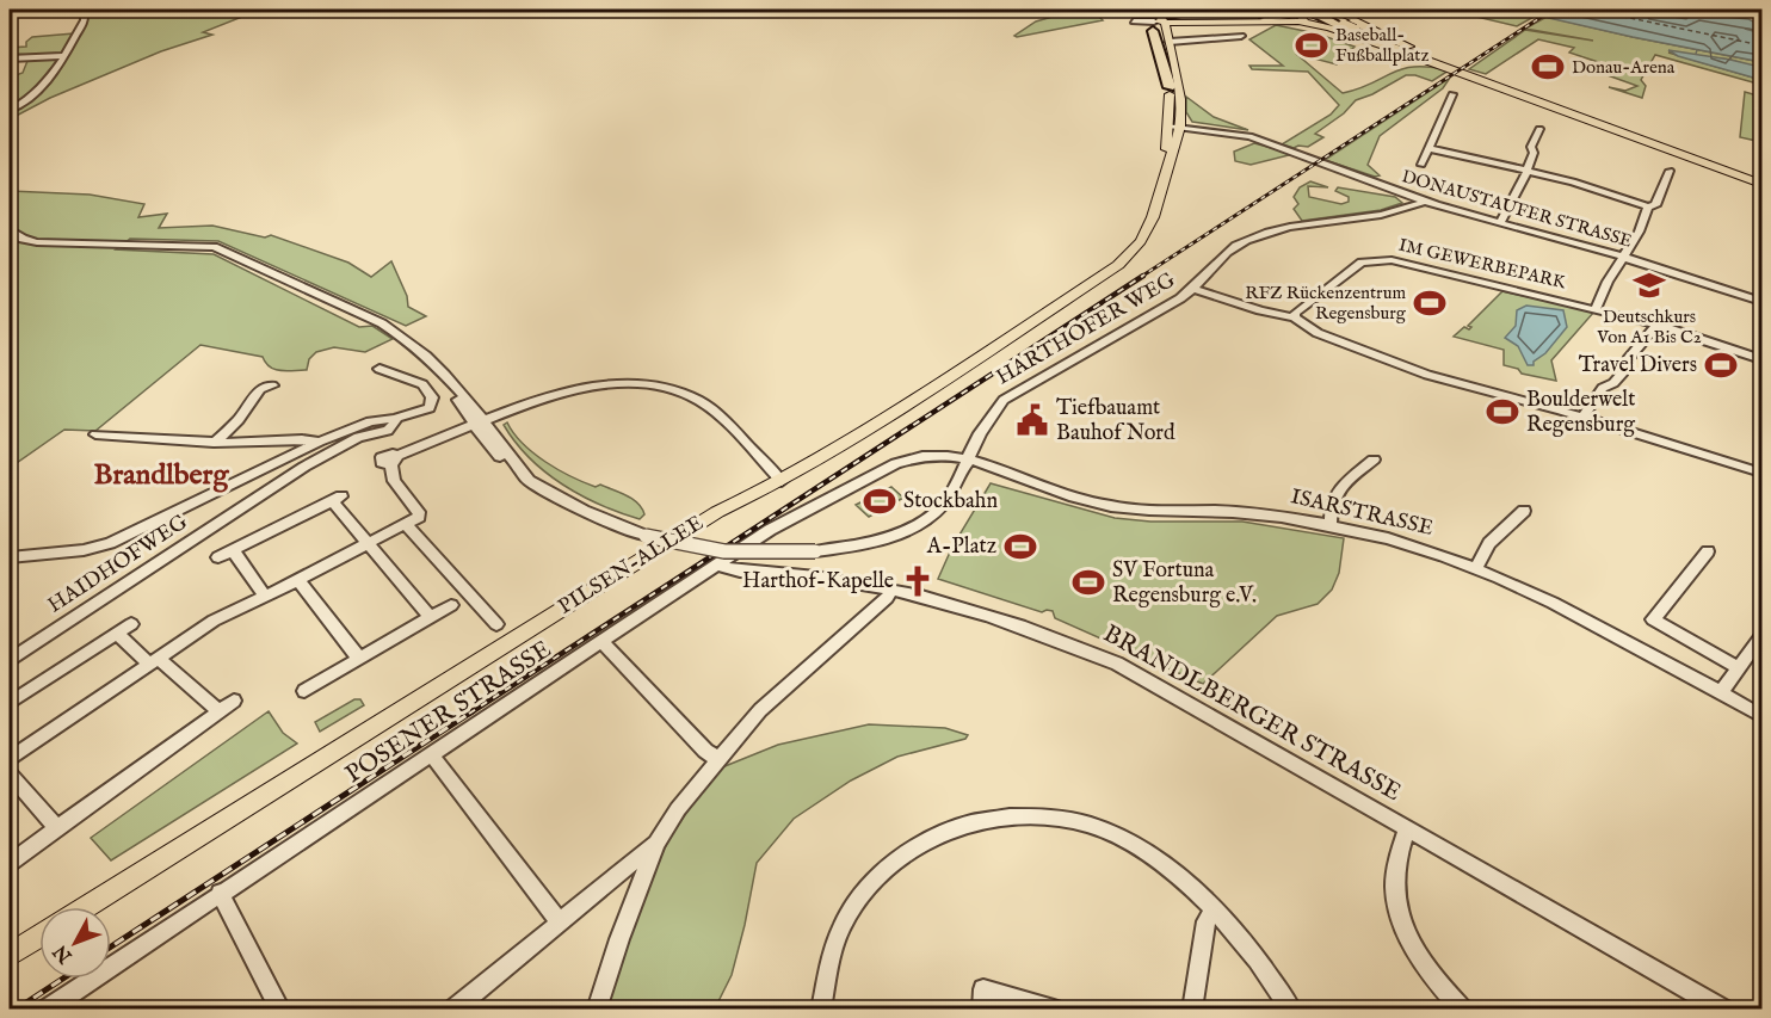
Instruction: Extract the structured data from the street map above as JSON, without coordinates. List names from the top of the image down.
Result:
{
  "streets": {
    "main road": ["PILSEN-ALLEE"],
    "street": [
      "DONAUSTAUFER STRASSE",
      "IM GEWERBEPARK",
      "HARTHOFER WEG",
      "ISARSTRASSE",
      "HAIDHOFWEG",
      "POSENER STRASSE",
      "BRANDLBERGER STRASSE"
    ]
  },
  "crossings": [
    ["DONAUSTAUFER STRASSE", "HARTHOFER WEG"],
    ["DONAUSTAUFER STRASSE", "PILSEN-ALLEE"],
    ["HARTHOFER WEG", "ISARSTRASSE"],
    ["HARTHOFER WEG", "POSENER STRASSE"],
    ["ISARSTRASSE", "POSENER STRASSE"],
    ["POSENER STRASSE", "BRANDLBERGER STRASSE"]
  ],
  "districts": ["Brandlberg"],
  "places": {
    "sports": [
      "Baseball- Fußballplatz",
      "Donau-Arena",
      "RFZ Rückenzentrum Regensburg",
      "Travel Divers",
      "Boulderwelt Regensburg",
      "Stockbahn",
      "A-Platz",
      "SV Fortuna Regensburg e.V."
    ],
    "school or university": ["Deutschkurs Von A1 Bis C2"],
    "public building": ["Tiefbauamt Bauhof Nord"],
    "church": ["Harthof-Kapelle"]
  },
  "north": "bottom left"
}
